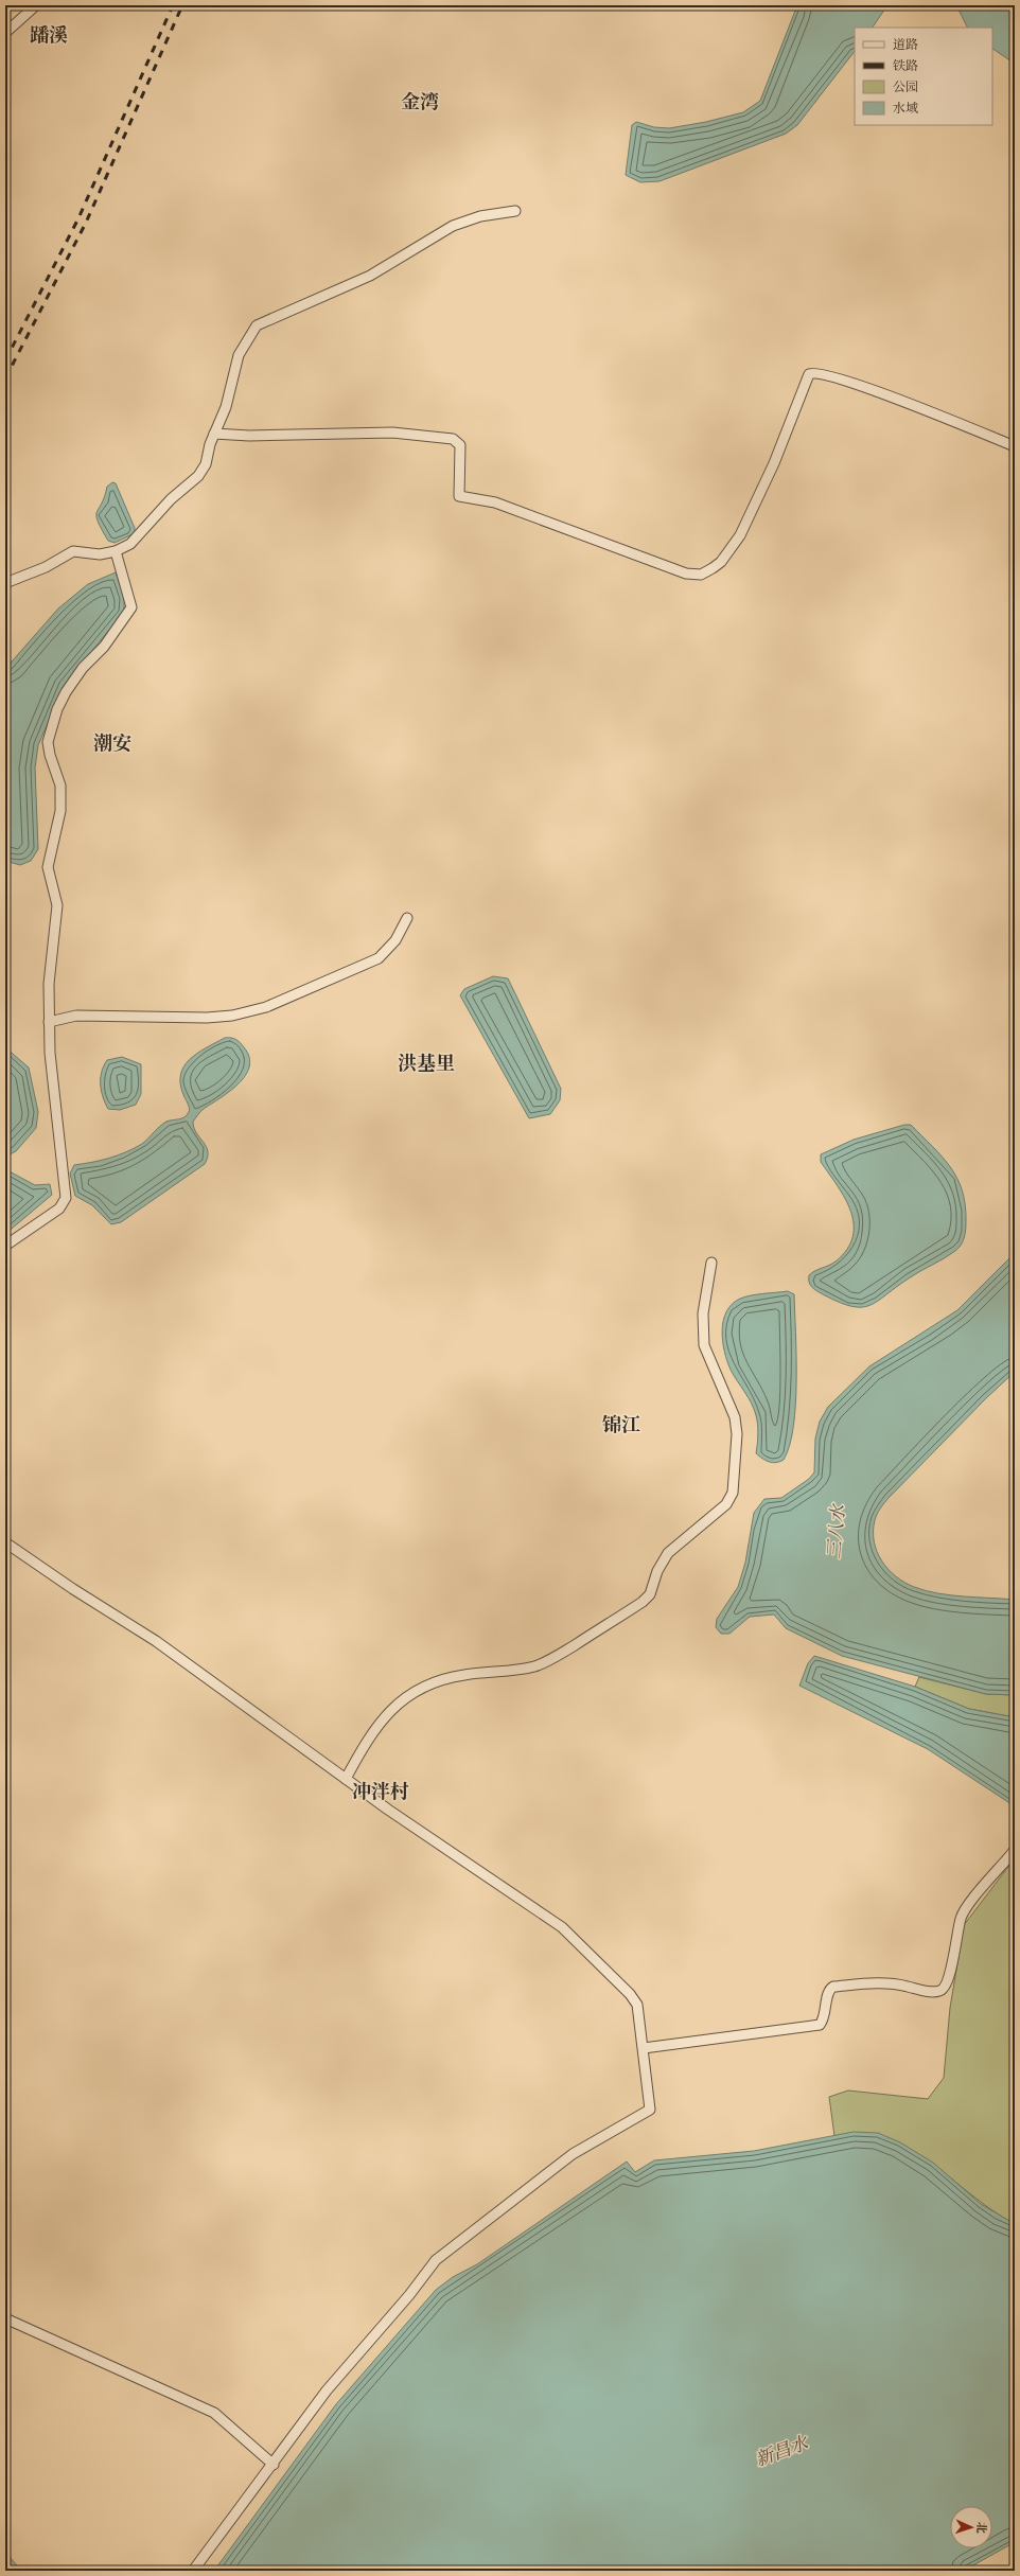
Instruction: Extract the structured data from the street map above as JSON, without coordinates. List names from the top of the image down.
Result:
{
  "districts": [
    "蹯溪",
    "金湾",
    "潮安",
    "洪基里",
    "锦江",
    "冲泮村"
  ],
  "water": ["三八水", "新昌水"],
  "legend": [
    "道路",
    "铁路",
    "公园",
    "水域"
  ],
  "north": "right"
}
